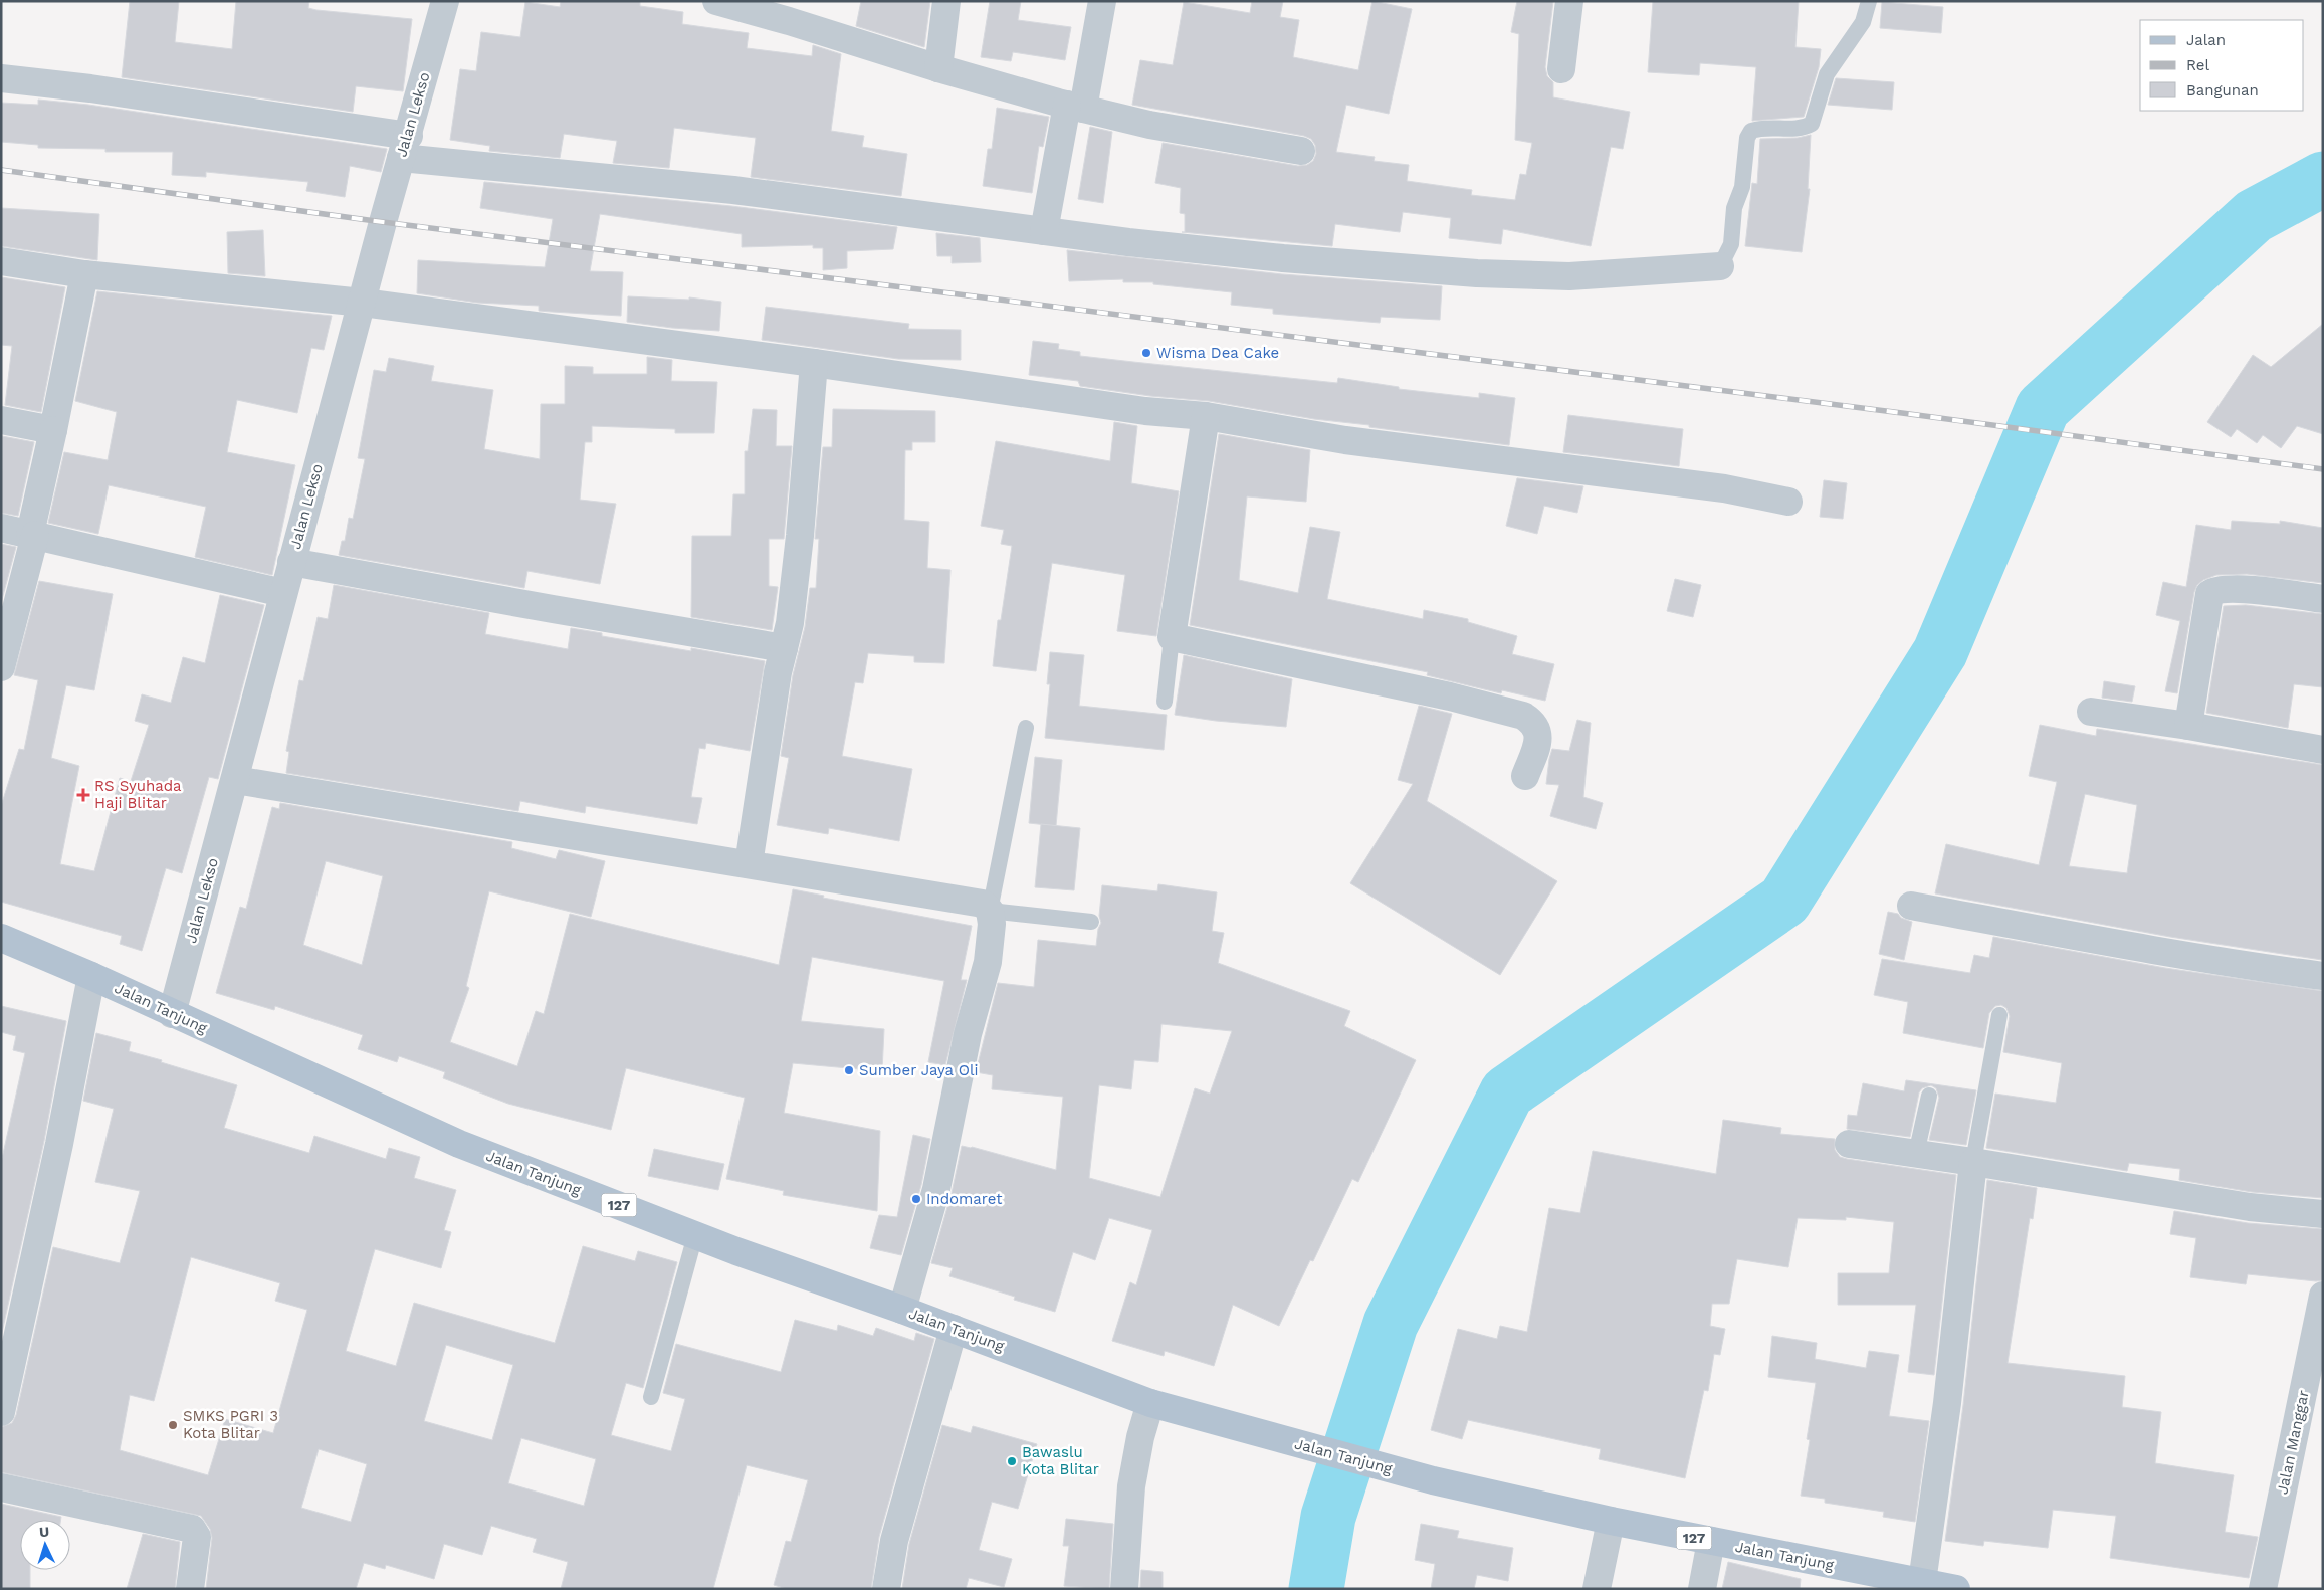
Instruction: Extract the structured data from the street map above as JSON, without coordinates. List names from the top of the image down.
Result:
{
  "streets": {
    "main road": ["Jalan Tanjung", "127"],
    "street": ["Jalan Lekso", "Jalan Manggar"]
  },
  "crossings": [
    ["Jalan Lekso", "Jalan Tanjung"]
  ],
  "places": {
    "other": [
      "Wisma Dea Cake",
      "Sumber Jaya Oli",
      "Indomaret",
      "SMKS PGRI 3 Kota Blitar",
      "Bawaslu Kota Blitar"
    ],
    "health": ["RS Syuhada Haji Blitar"]
  },
  "legend": ["Jalan", "Rel", "Bangunan"],
  "north": "top"
}
